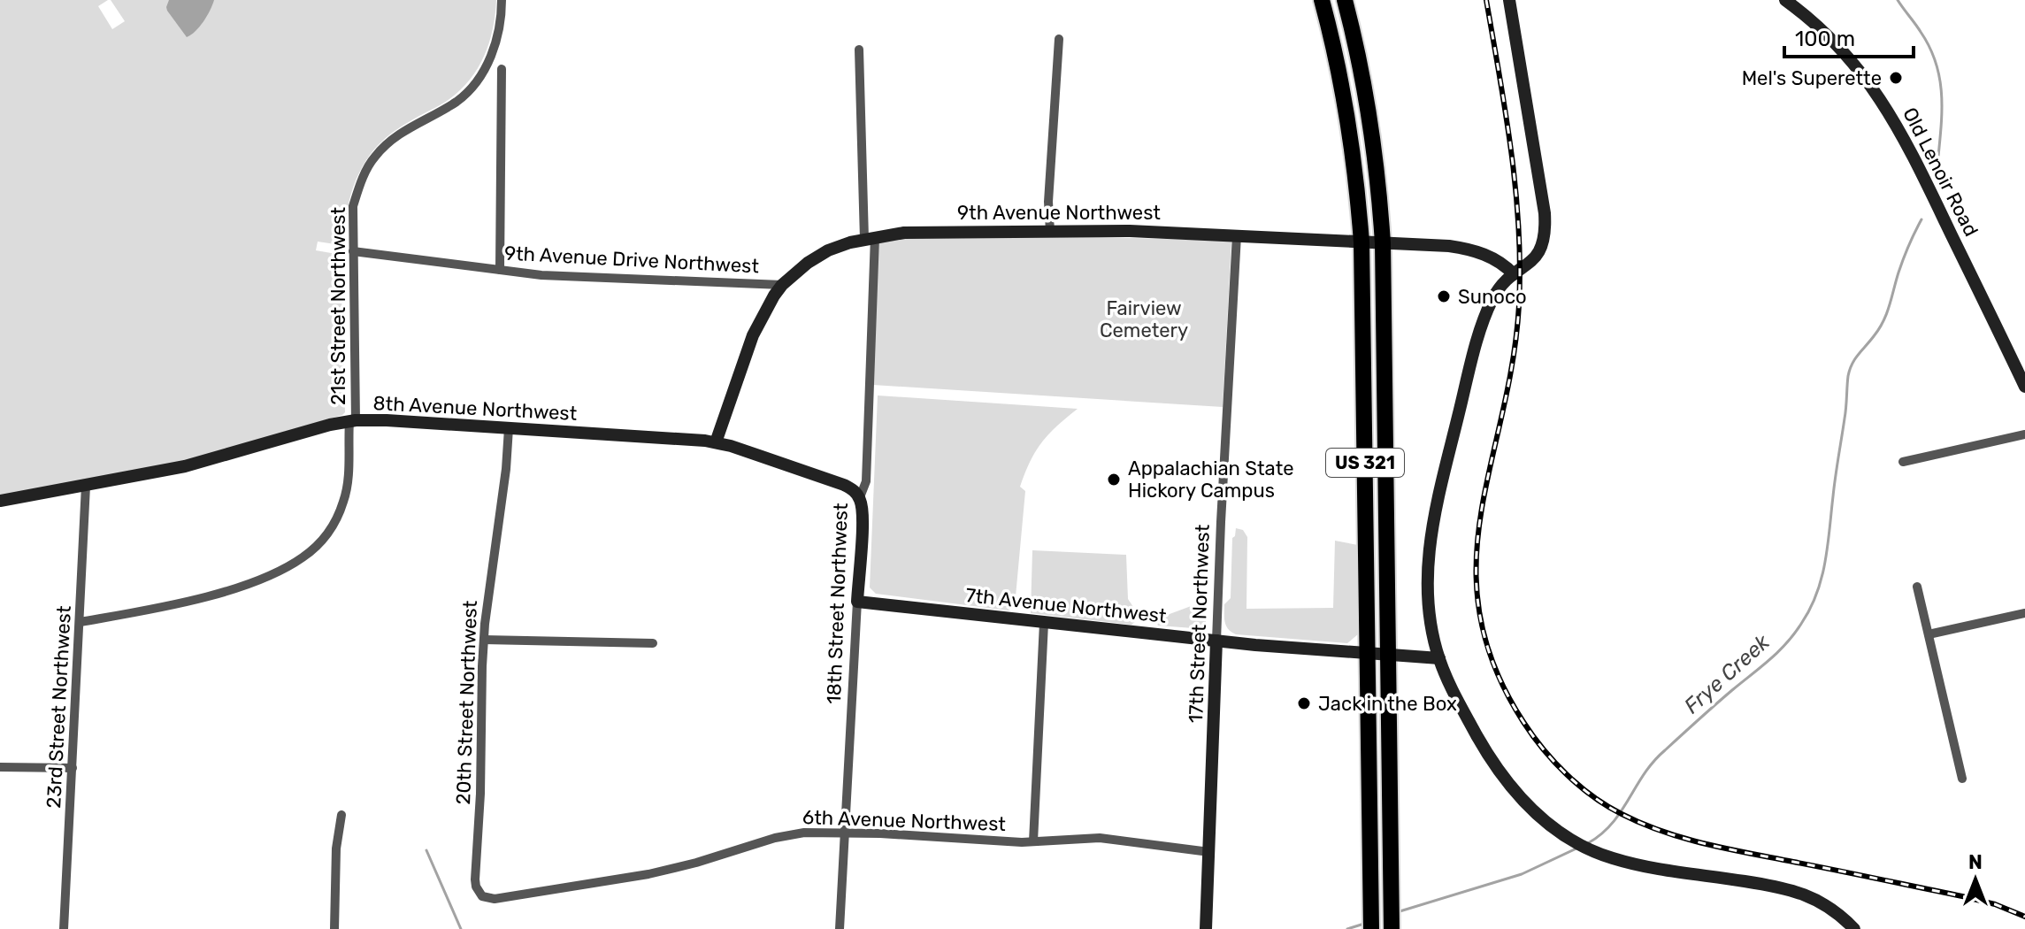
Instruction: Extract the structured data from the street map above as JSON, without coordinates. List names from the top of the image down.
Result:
{
  "streets": {
    "highway": ["US 321"],
    "street": [
      "Old Lenoir Road",
      "9th Avenue Northwest",
      "9th Avenue Drive Northwest",
      "21st Street Northwest",
      "8th Avenue Northwest",
      "18th Street Northwest",
      "7th Avenue Northwest",
      "17th Street Northwest",
      "20th Street Northwest",
      "23rd Street Northwest",
      "6th Avenue Northwest"
    ]
  },
  "crossings": [
    ["9th Avenue Northwest", "9th Avenue Drive Northwest"],
    ["9th Avenue Northwest", "8th Avenue Northwest"],
    ["9th Avenue Northwest", "US 321"],
    ["9th Avenue Northwest", "18th Street Northwest"],
    ["9th Avenue Northwest", "17th Street Northwest"],
    ["9th Avenue Drive Northwest", "21st Street Northwest"],
    ["21st Street Northwest", "8th Avenue Northwest"],
    ["21st Street Northwest", "23rd Street Northwest"],
    ["8th Avenue Northwest", "18th Street Northwest"],
    ["8th Avenue Northwest", "20th Street Northwest"],
    ["8th Avenue Northwest", "23rd Street Northwest"],
    ["US 321", "7th Avenue Northwest"],
    ["18th Street Northwest", "7th Avenue Northwest"],
    ["18th Street Northwest", "6th Avenue Northwest"],
    ["7th Avenue Northwest", "17th Street Northwest"],
    ["17th Street Northwest", "6th Avenue Northwest"],
    ["20th Street Northwest", "6th Avenue Northwest"]
  ],
  "water": ["Frye Creek"],
  "parks": ["Fairview Cemetery"],
  "places": [
    "Mel's Superette",
    "Sunoco",
    "Appalachian State Hickory Campus",
    "Jack in the Box"
  ],
  "scale_bar": "100 m",
  "north": "top"
}
